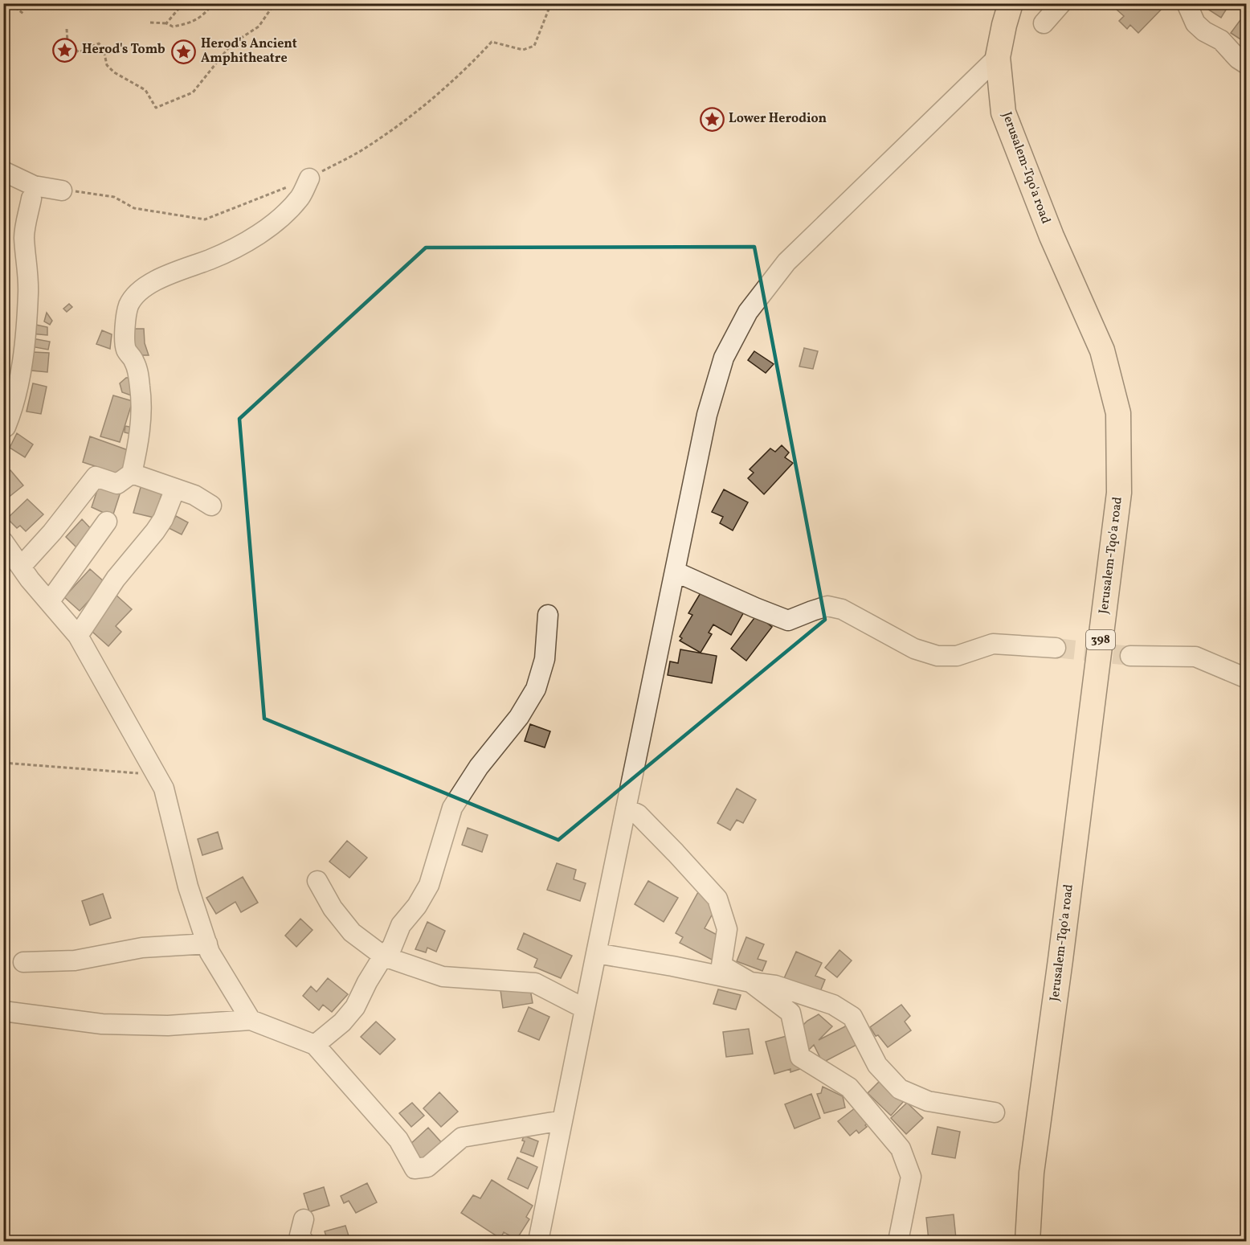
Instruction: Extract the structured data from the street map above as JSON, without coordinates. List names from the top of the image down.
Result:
{
  "streets": {
    "main road": ["Jerusalem-Tqo'a road", "398"]
  },
  "places": {
    "place": ["Herod's Tomb", "Herod's Ancient Amphitheatre", "Lower Herodion"]
  }
}
